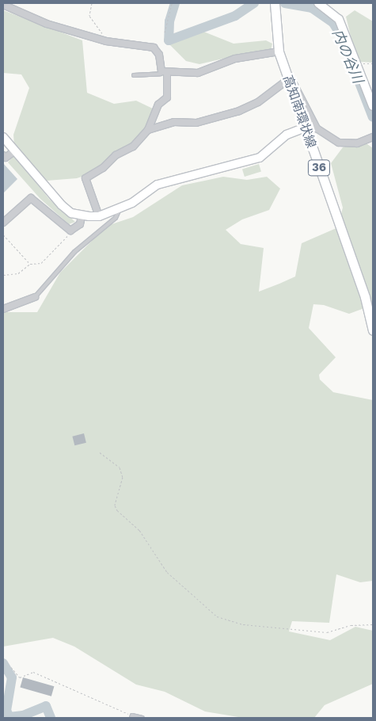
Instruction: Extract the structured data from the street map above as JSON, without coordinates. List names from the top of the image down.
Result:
{
  "streets": {
    "main road": ["高知南環状線", "36"]
  },
  "water": ["内の谷川"]
}
